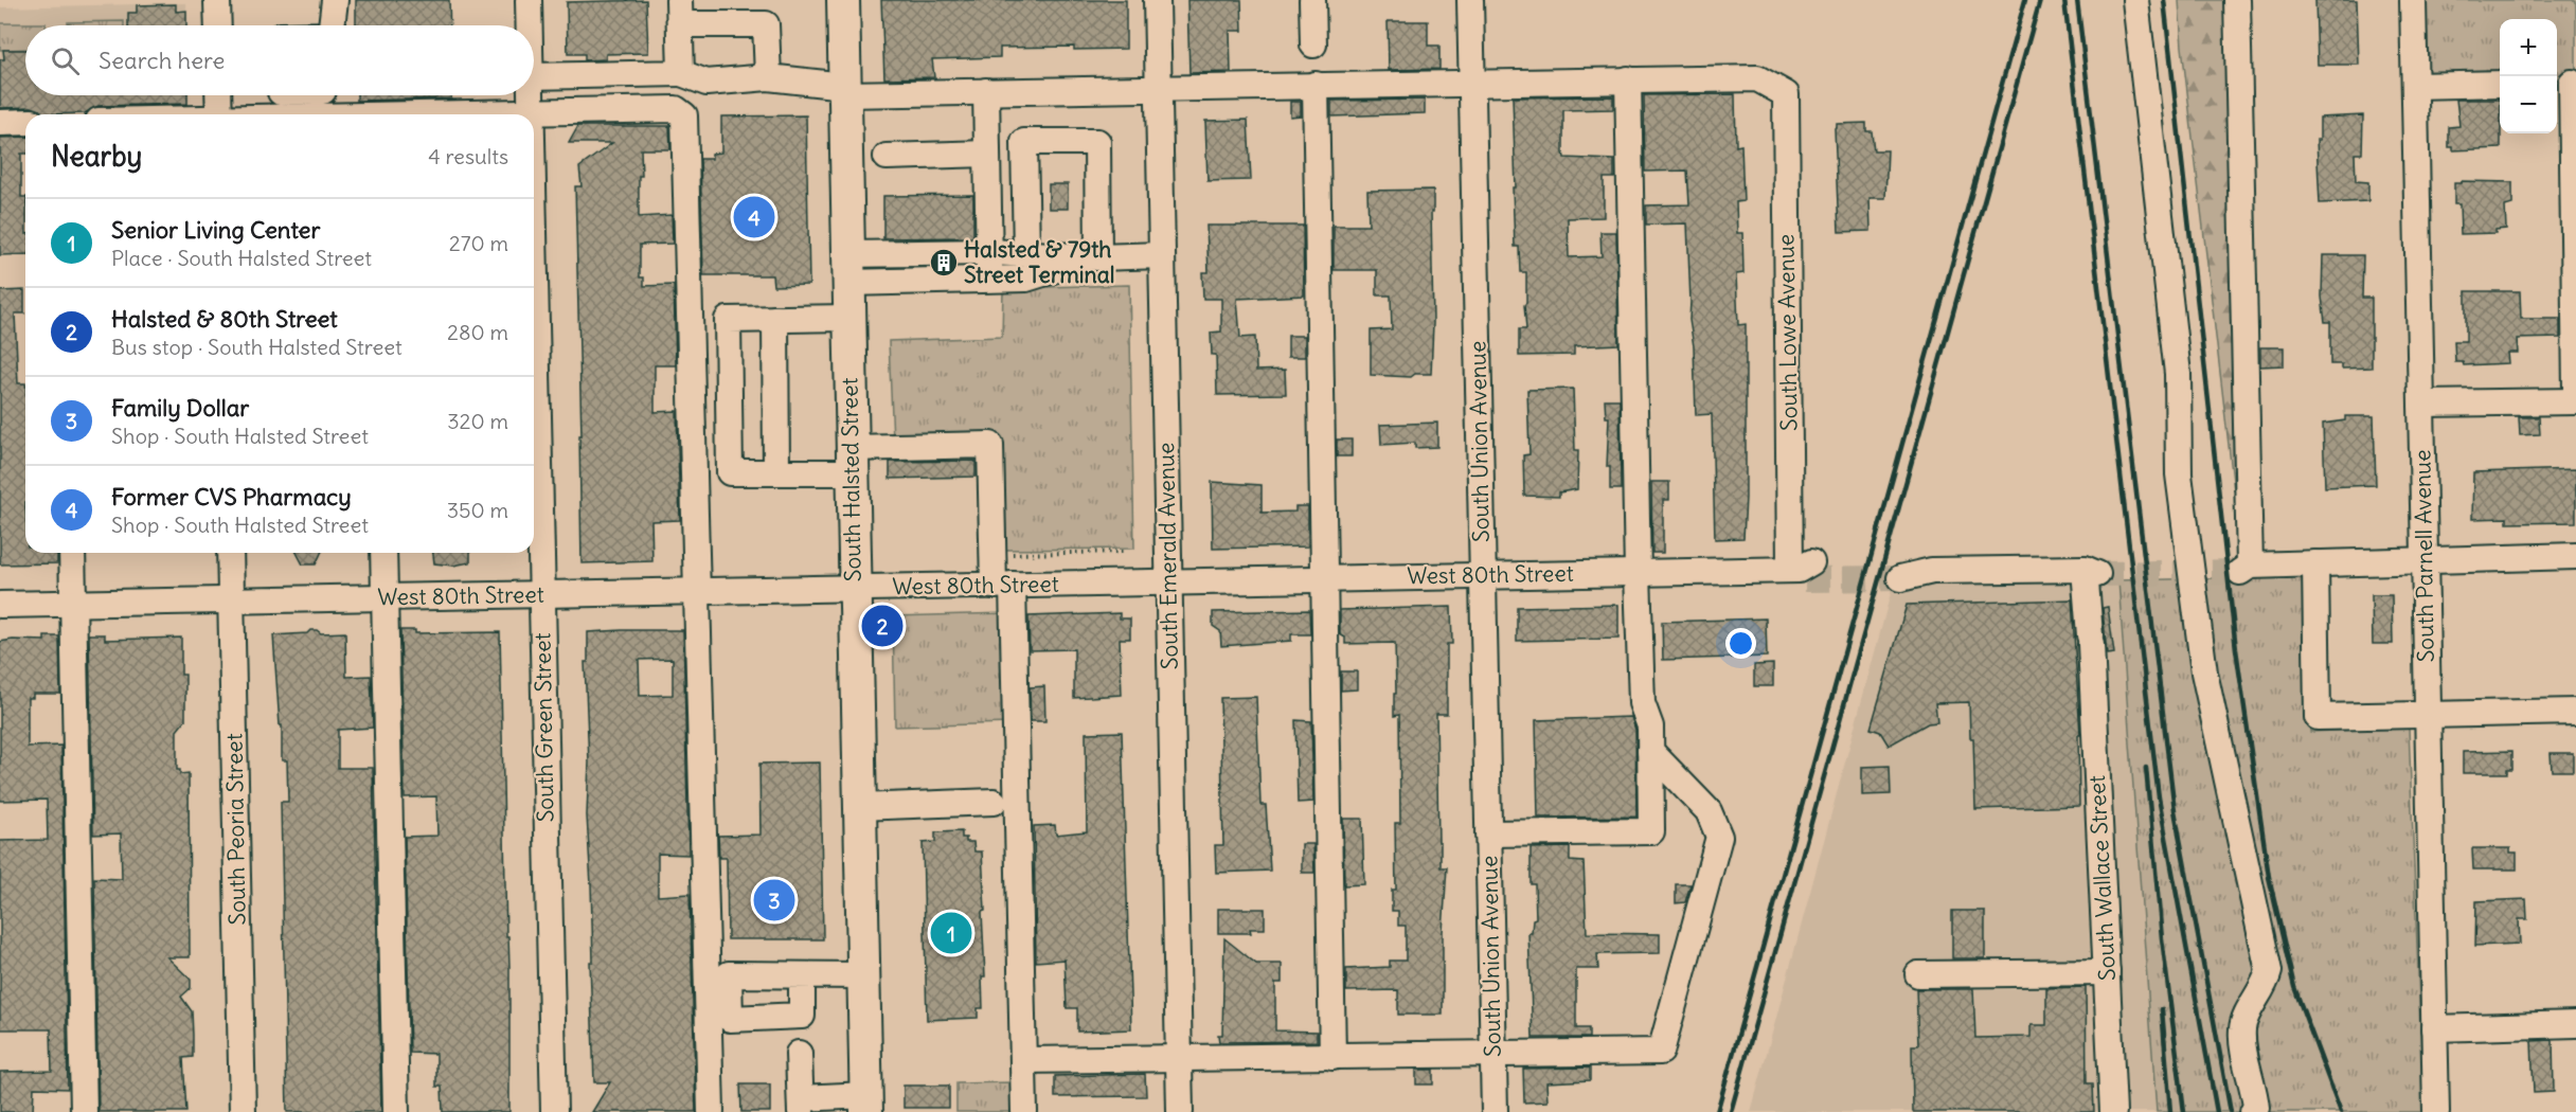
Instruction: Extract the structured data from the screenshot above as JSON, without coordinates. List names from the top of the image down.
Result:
{
  "streets": {
    "main road": ["South Halsted Street"],
    "street": [
      "South Lowe Avenue",
      "South Union Avenue",
      "South Emerald Avenue",
      "South Parnell Avenue",
      "West 80th Street",
      "South Green Street",
      "South Peoria Street",
      "South Wallace Street"
    ]
  },
  "crossings": [
    ["South Lowe Avenue", "West 80th Street"],
    ["South Union Avenue", "West 80th Street"],
    ["South Halsted Street", "West 80th Street"],
    ["South Emerald Avenue", "West 80th Street"],
    ["West 80th Street", "South Green Street"],
    ["West 80th Street", "South Peoria Street"]
  ],
  "places": {
    "building": ["Halsted & 79th Street Terminal"]
  },
  "page": {
    "map_buttons": ["+", "−"],
    "search": "Search here",
    "heading": ["Nearby", "4 results"],
    "pins": [
      "4",
      "2",
      "3",
      "1"
    ],
    "list": [
      {
        "mark": "1",
        "name": "Senior Living Center",
        "note": "Place · South Halsted Street",
        "value": "270 m"
      },
      {
        "mark": "2",
        "name": "Halsted & 80th Street",
        "note": "Bus stop · South Halsted Street",
        "value": "280 m"
      },
      {
        "mark": "3",
        "name": "Family Dollar",
        "note": "Shop · South Halsted Street",
        "value": "320 m"
      },
      {
        "mark": "4",
        "name": "Former CVS Pharmacy",
        "note": "Shop · South Halsted Street",
        "value": "350 m"
      }
    ]
  }
}
